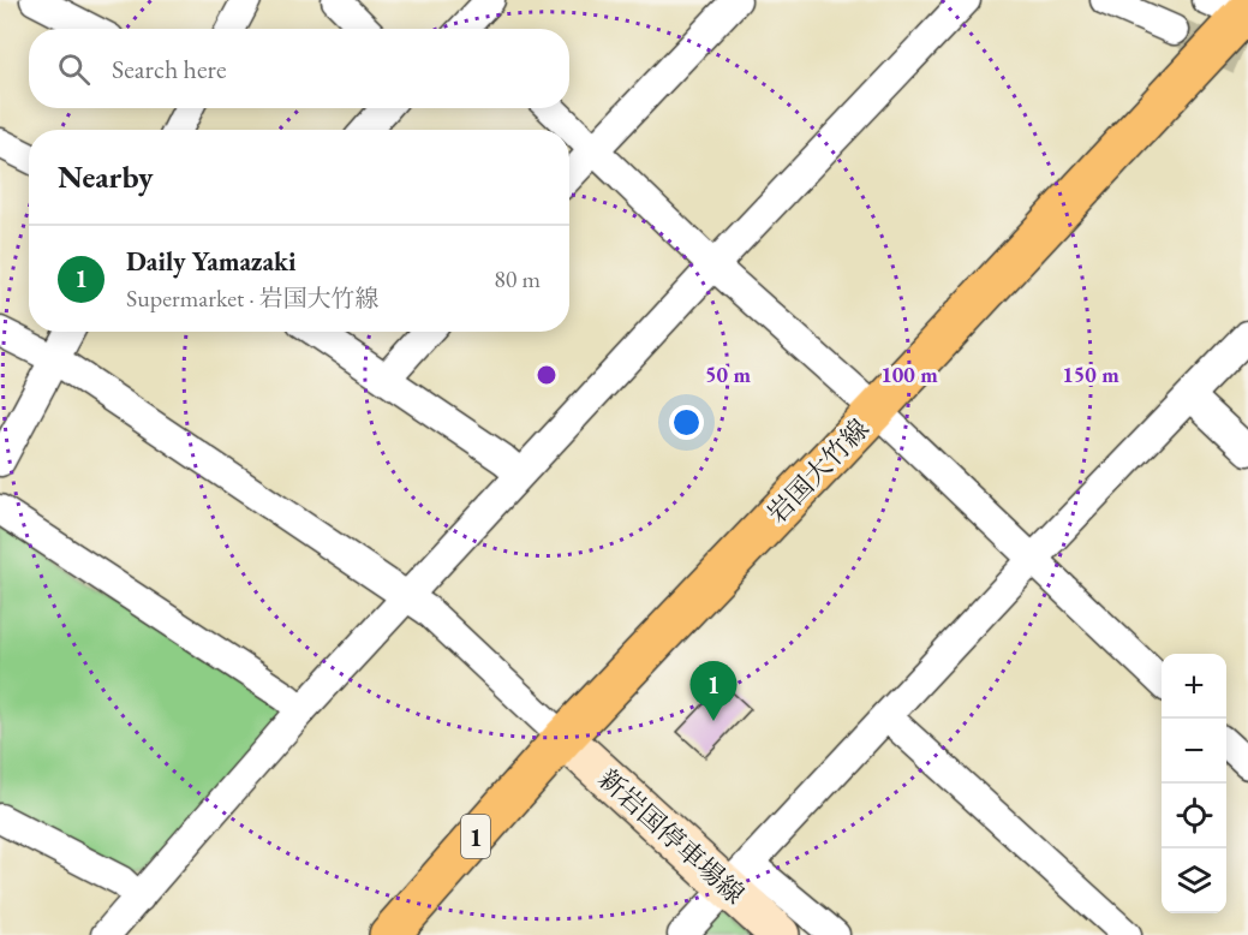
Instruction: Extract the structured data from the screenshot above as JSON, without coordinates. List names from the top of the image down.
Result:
{
  "streets": {
    "main road": ["岩国大竹線", "1", "新岩国停車場線"]
  },
  "crossings": [
    ["岩国大竹線", "新岩国停車場線"]
  ],
  "page": {
    "search": "Search here",
    "heading": "Nearby",
    "list": [
      {
        "mark": "1",
        "name": "Daily Yamazaki",
        "note": "Supermarket · 岩国大竹線",
        "value": "80 m"
      }
    ],
    "map_buttons": ["+", "−"],
    "pins": "1"
  },
  "rings": ["50 m", "100 m", "150 m"]
}
